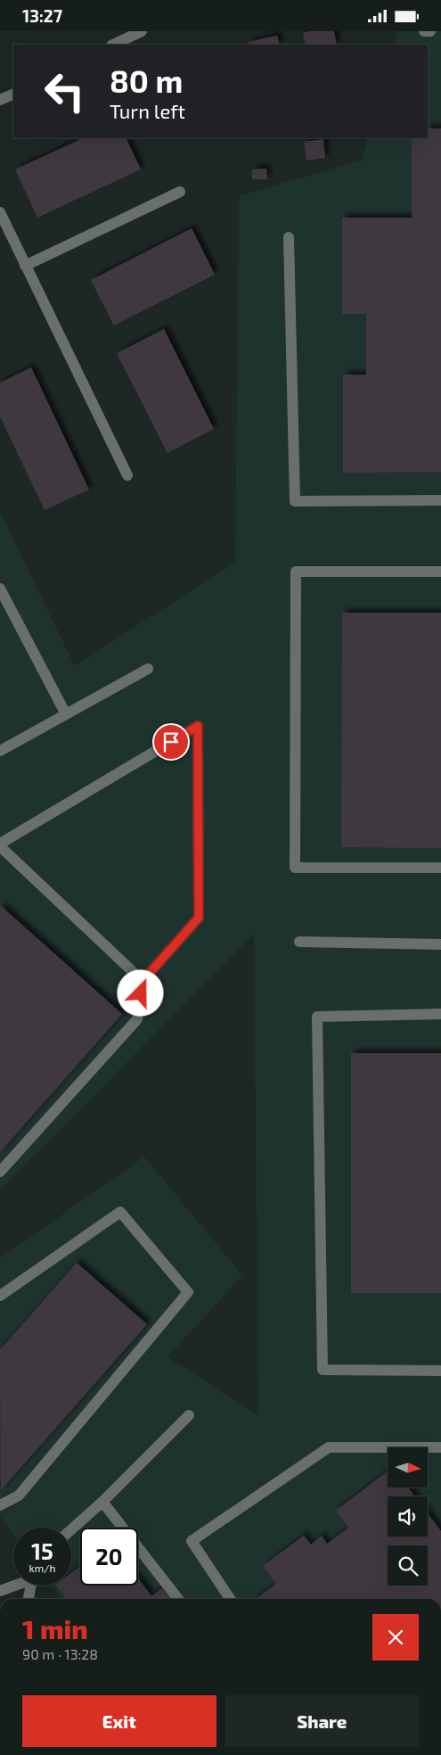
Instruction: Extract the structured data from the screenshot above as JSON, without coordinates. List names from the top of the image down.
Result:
{
  "north": "right",
  "page": {
    "status": "13:27",
    "turn": ["80 m", "Turn left"],
    "speed": "15 km/h",
    "limit": "20",
    "heading": ["1 min", "90 m · 13:28"],
    "buttons": ["Exit", "Share"]
  }
}
